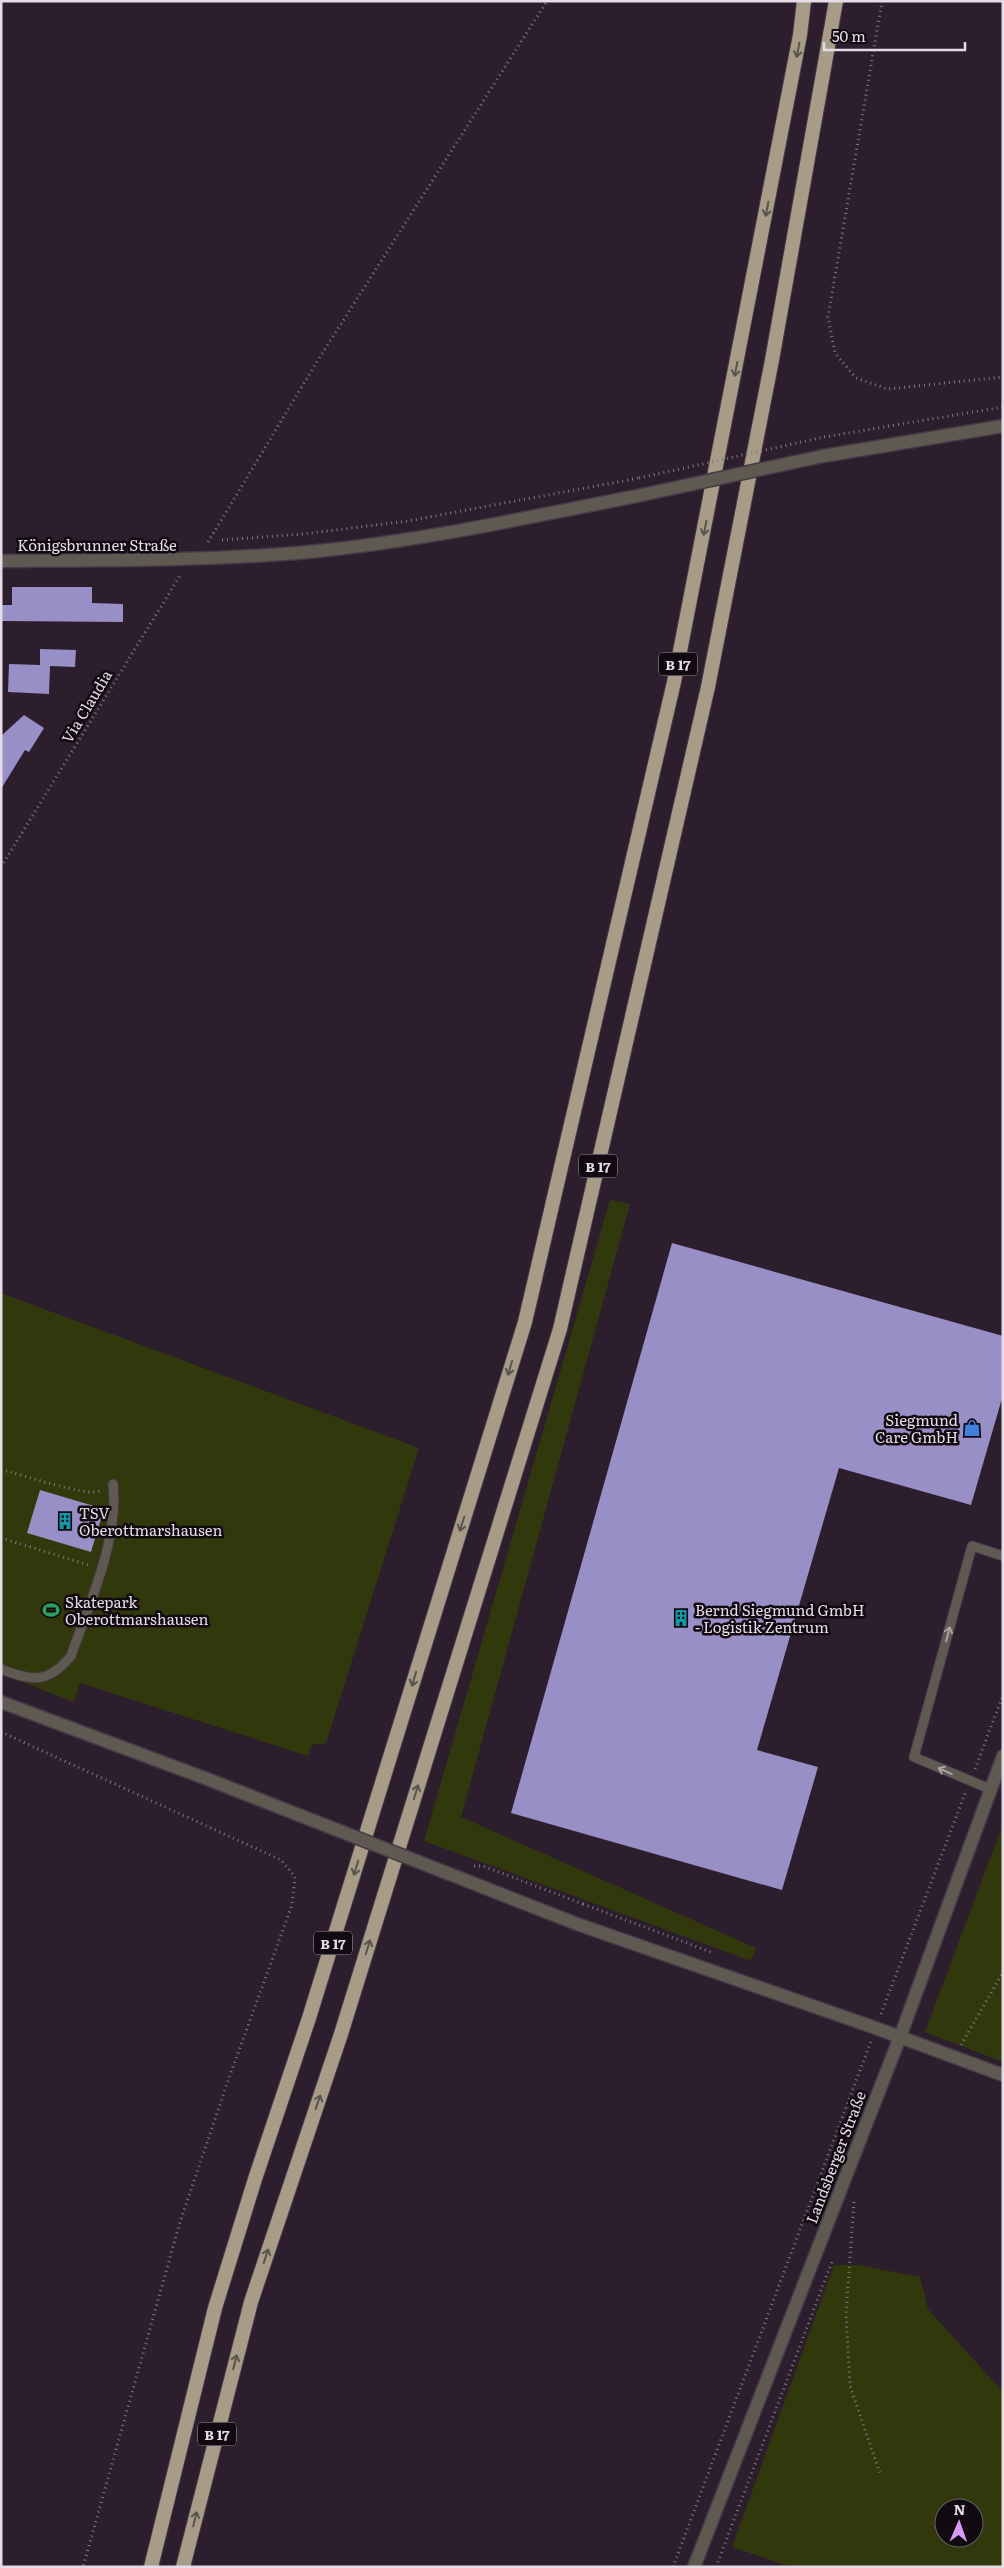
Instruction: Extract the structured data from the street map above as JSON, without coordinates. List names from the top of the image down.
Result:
{
  "streets": {
    "highway": ["B 17"],
    "street": ["Königsbrunner Straße", "Landsberger Straße"],
    "path": ["Via Claudia"]
  },
  "crossings": [
    ["Königsbrunner Straße", "Via Claudia"]
  ],
  "places": {
    "shop": ["Siegmund Care GmbH"],
    "building": ["TSV Oberottmarshausen", "Bernd Siegmund GmbH - Logistik Zentrum"],
    "sports": ["Skatepark Oberottmarshausen"]
  },
  "scale_bar": "50 m",
  "north": "top"
}
